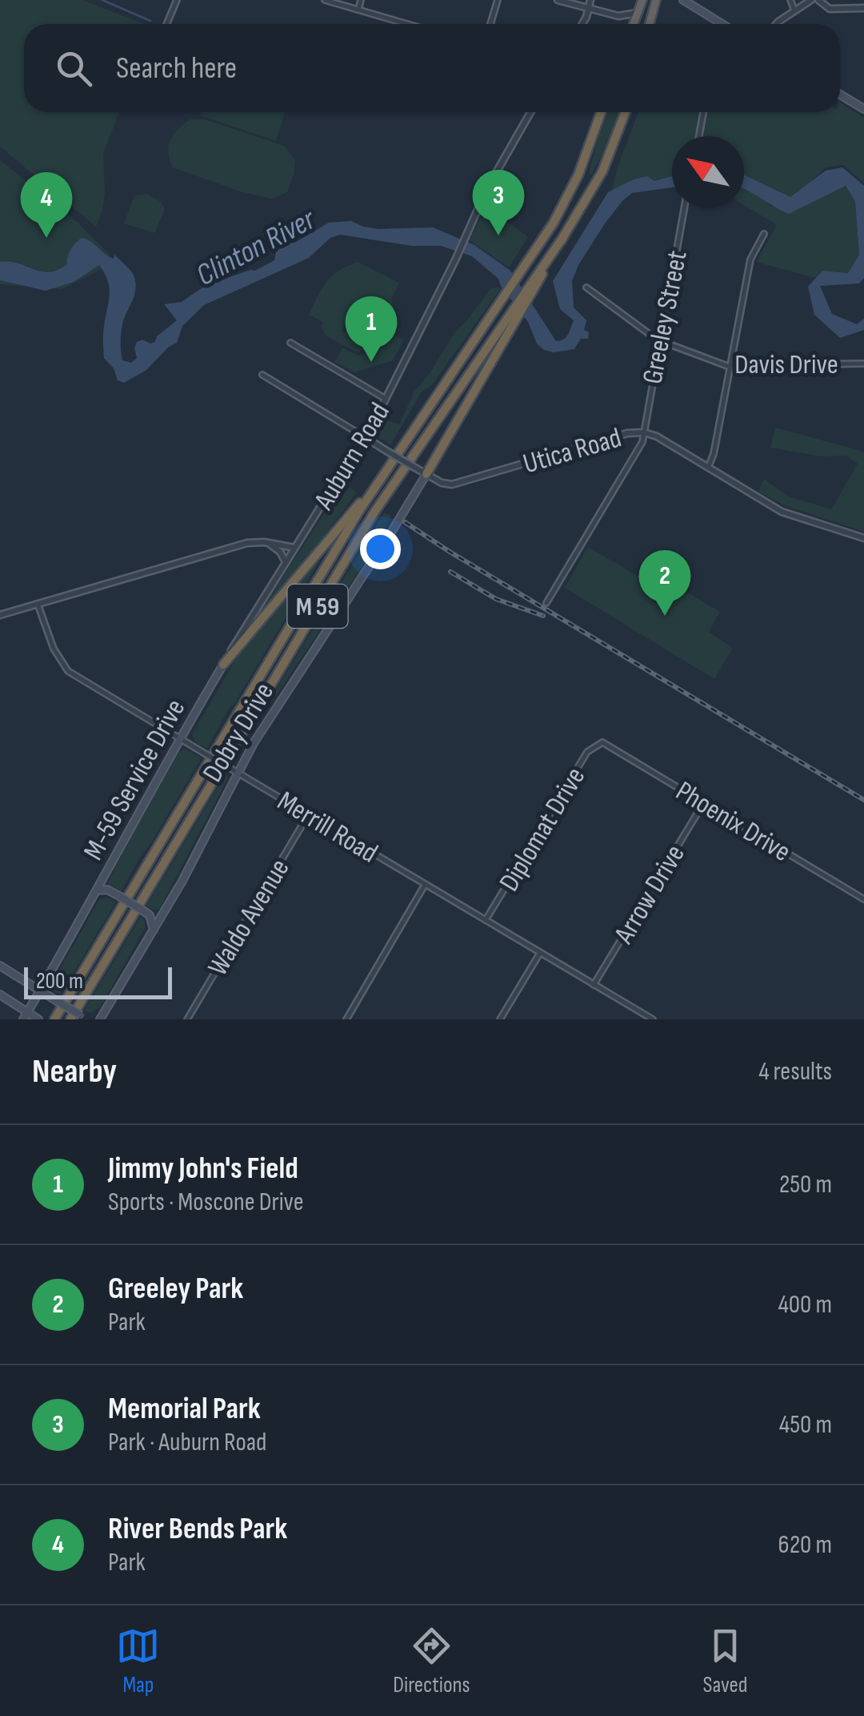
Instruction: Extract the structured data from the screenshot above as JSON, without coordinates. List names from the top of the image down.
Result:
{
  "streets": {
    "highway": ["M 59"],
    "main road": ["Dobry Drive", "M-59 Service Drive"],
    "street": [
      "Greeley Street",
      "Davis Drive",
      "Utica Road",
      "Auburn Road",
      "Phoenix Drive",
      "Merrill Road",
      "Diplomat Drive",
      "Arrow Drive",
      "Waldo Avenue"
    ]
  },
  "crossings": [
    ["Greeley Street", "Davis Drive"],
    ["Greeley Street", "Utica Road"],
    ["Utica Road", "Auburn Road"],
    ["Utica Road", "Dobry Drive"],
    ["Auburn Road", "M-59 Service Drive"],
    ["Dobry Drive", "Merrill Road"],
    ["M-59 Service Drive", "Merrill Road"],
    ["Phoenix Drive", "Diplomat Drive"],
    ["Phoenix Drive", "Arrow Drive"],
    ["Merrill Road", "Diplomat Drive"],
    ["Merrill Road", "Arrow Drive"],
    ["Merrill Road", "Waldo Avenue"]
  ],
  "water": ["Clinton River"],
  "scale_bar": "200 m",
  "north": "top left",
  "page": {
    "search": "Search here",
    "pins": [
      "3",
      "4",
      "1",
      "2"
    ],
    "scale": "200 m",
    "heading": ["Nearby", "4 results"],
    "list": [
      {
        "mark": "1",
        "name": "Jimmy John's Field",
        "note": "Sports · Moscone Drive",
        "value": "250 m"
      },
      {
        "mark": "2",
        "name": "Greeley Park",
        "note": "Park",
        "value": "400 m"
      },
      {
        "mark": "3",
        "name": "Memorial Park",
        "note": "Park · Auburn Road",
        "value": "450 m"
      },
      {
        "mark": "4",
        "name": "River Bends Park",
        "note": "Park",
        "value": "620 m"
      }
    ],
    "nav": ["Map", "Directions", "Saved"]
  }
}
